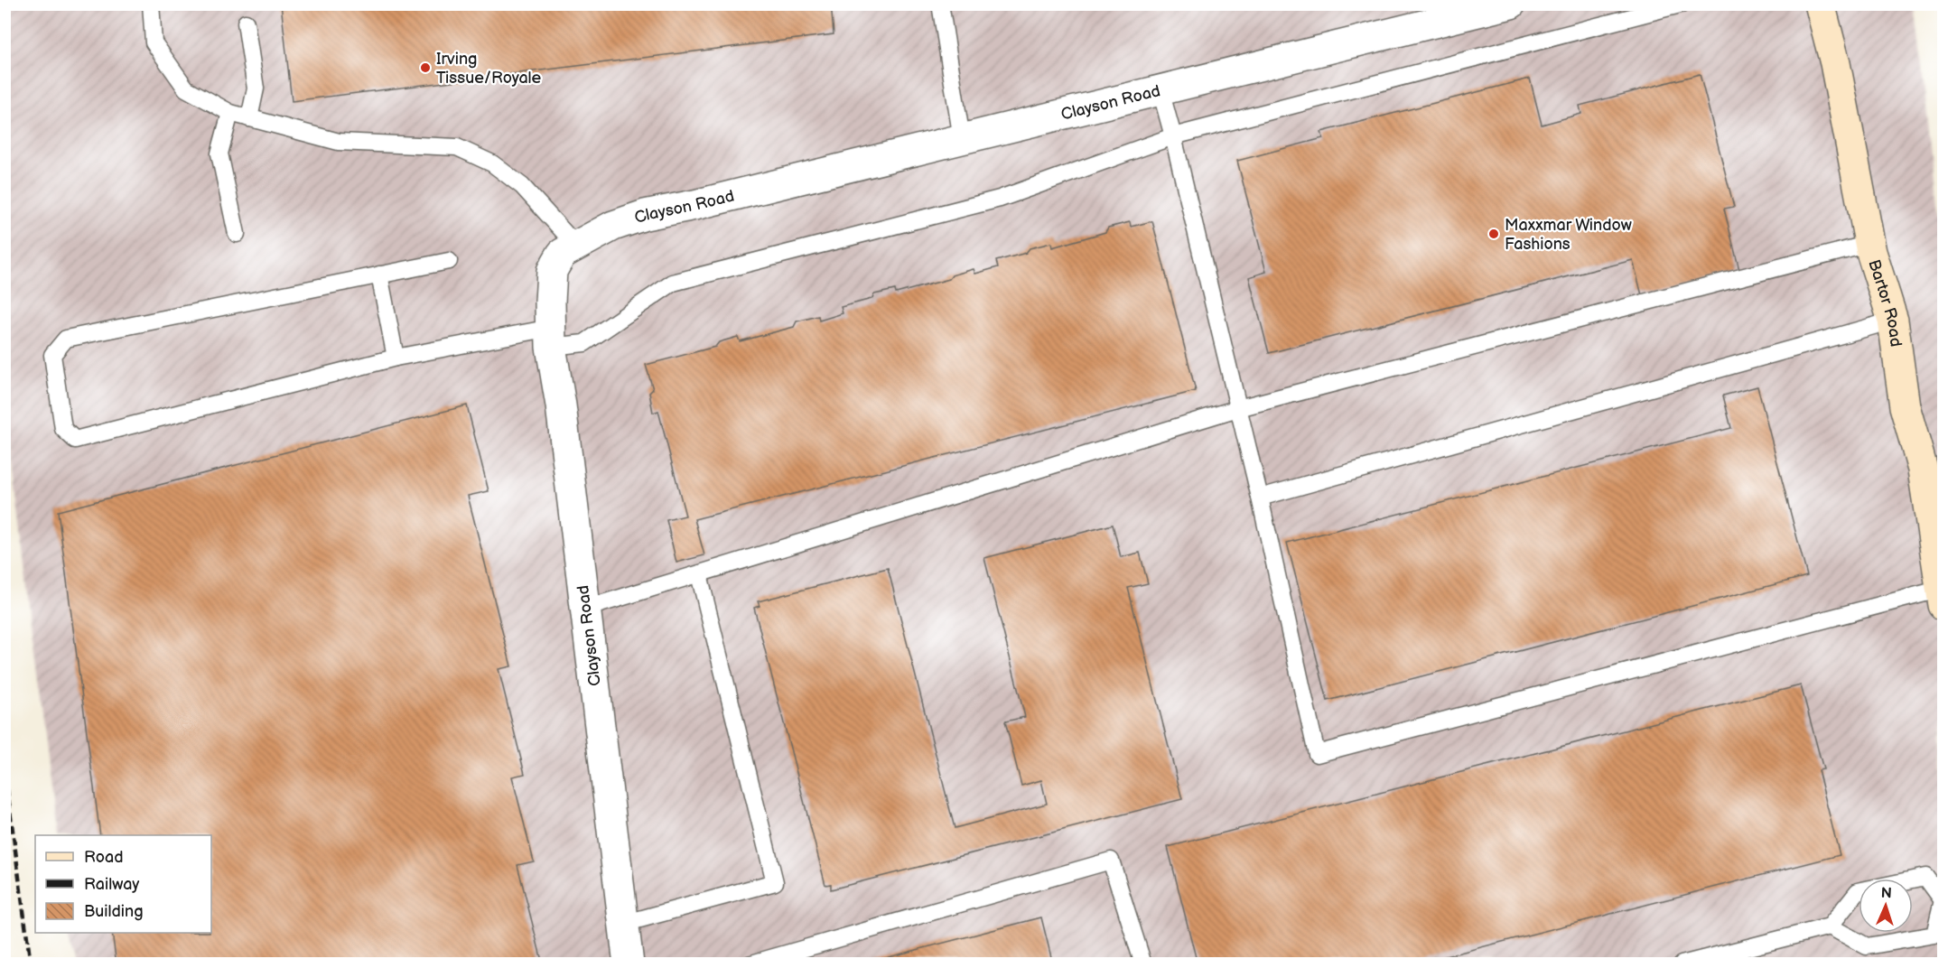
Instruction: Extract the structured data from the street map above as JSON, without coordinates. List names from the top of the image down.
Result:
{
  "streets": {
    "street": ["Clayson Road", "Bartor Road"]
  },
  "places": ["Irving Tissue/Royale", "Maxxmar Window Fashions"],
  "legend": ["Road", "Railway", "Building"],
  "north": "top"
}
